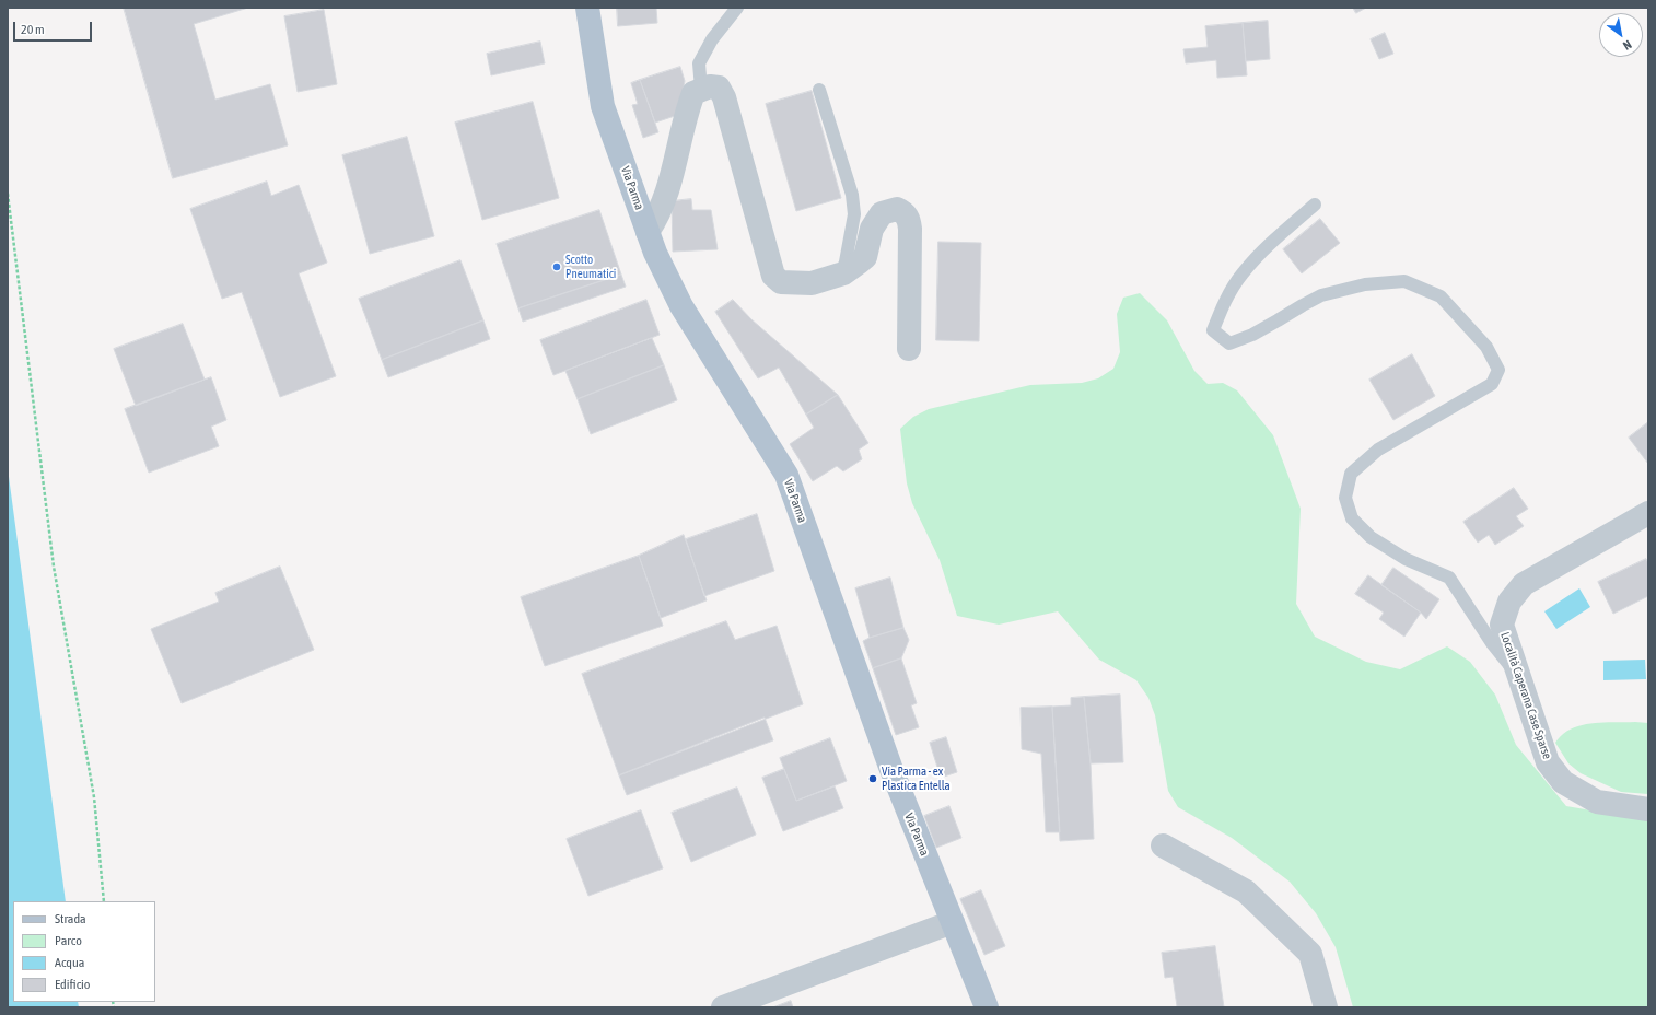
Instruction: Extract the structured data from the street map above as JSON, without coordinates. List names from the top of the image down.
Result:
{
  "streets": {
    "main road": ["Via Parma"],
    "street": ["Località Caperana Case Sparse"]
  },
  "places": ["Scotto Pneumatici", "Via Parma - ex Plastica Entella"],
  "legend": [
    "Strada",
    "Parco",
    "Acqua",
    "Edificio"
  ],
  "scale_bar": "20 m",
  "north": "bottom right"
}
